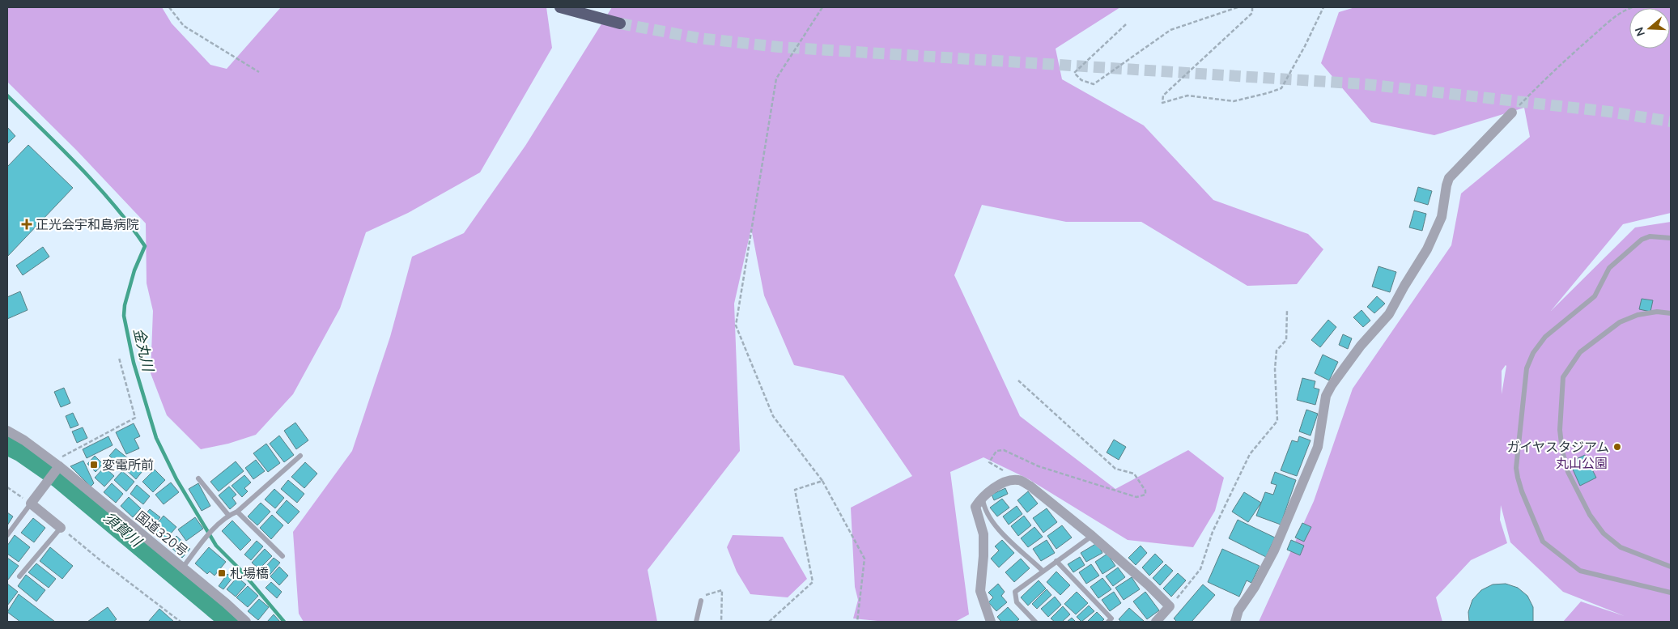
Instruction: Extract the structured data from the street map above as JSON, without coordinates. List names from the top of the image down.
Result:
{
  "streets": {
    "street": ["国道320号"]
  },
  "water": ["金丸川", "須賀川"],
  "parks": ["丸山公園"],
  "places": {
    "health": ["正光会宇和島病院"],
    "other": ["ガイヤスタジアム"],
    "transit": ["変電所前", "札場橋"]
  },
  "north": "left"
}
